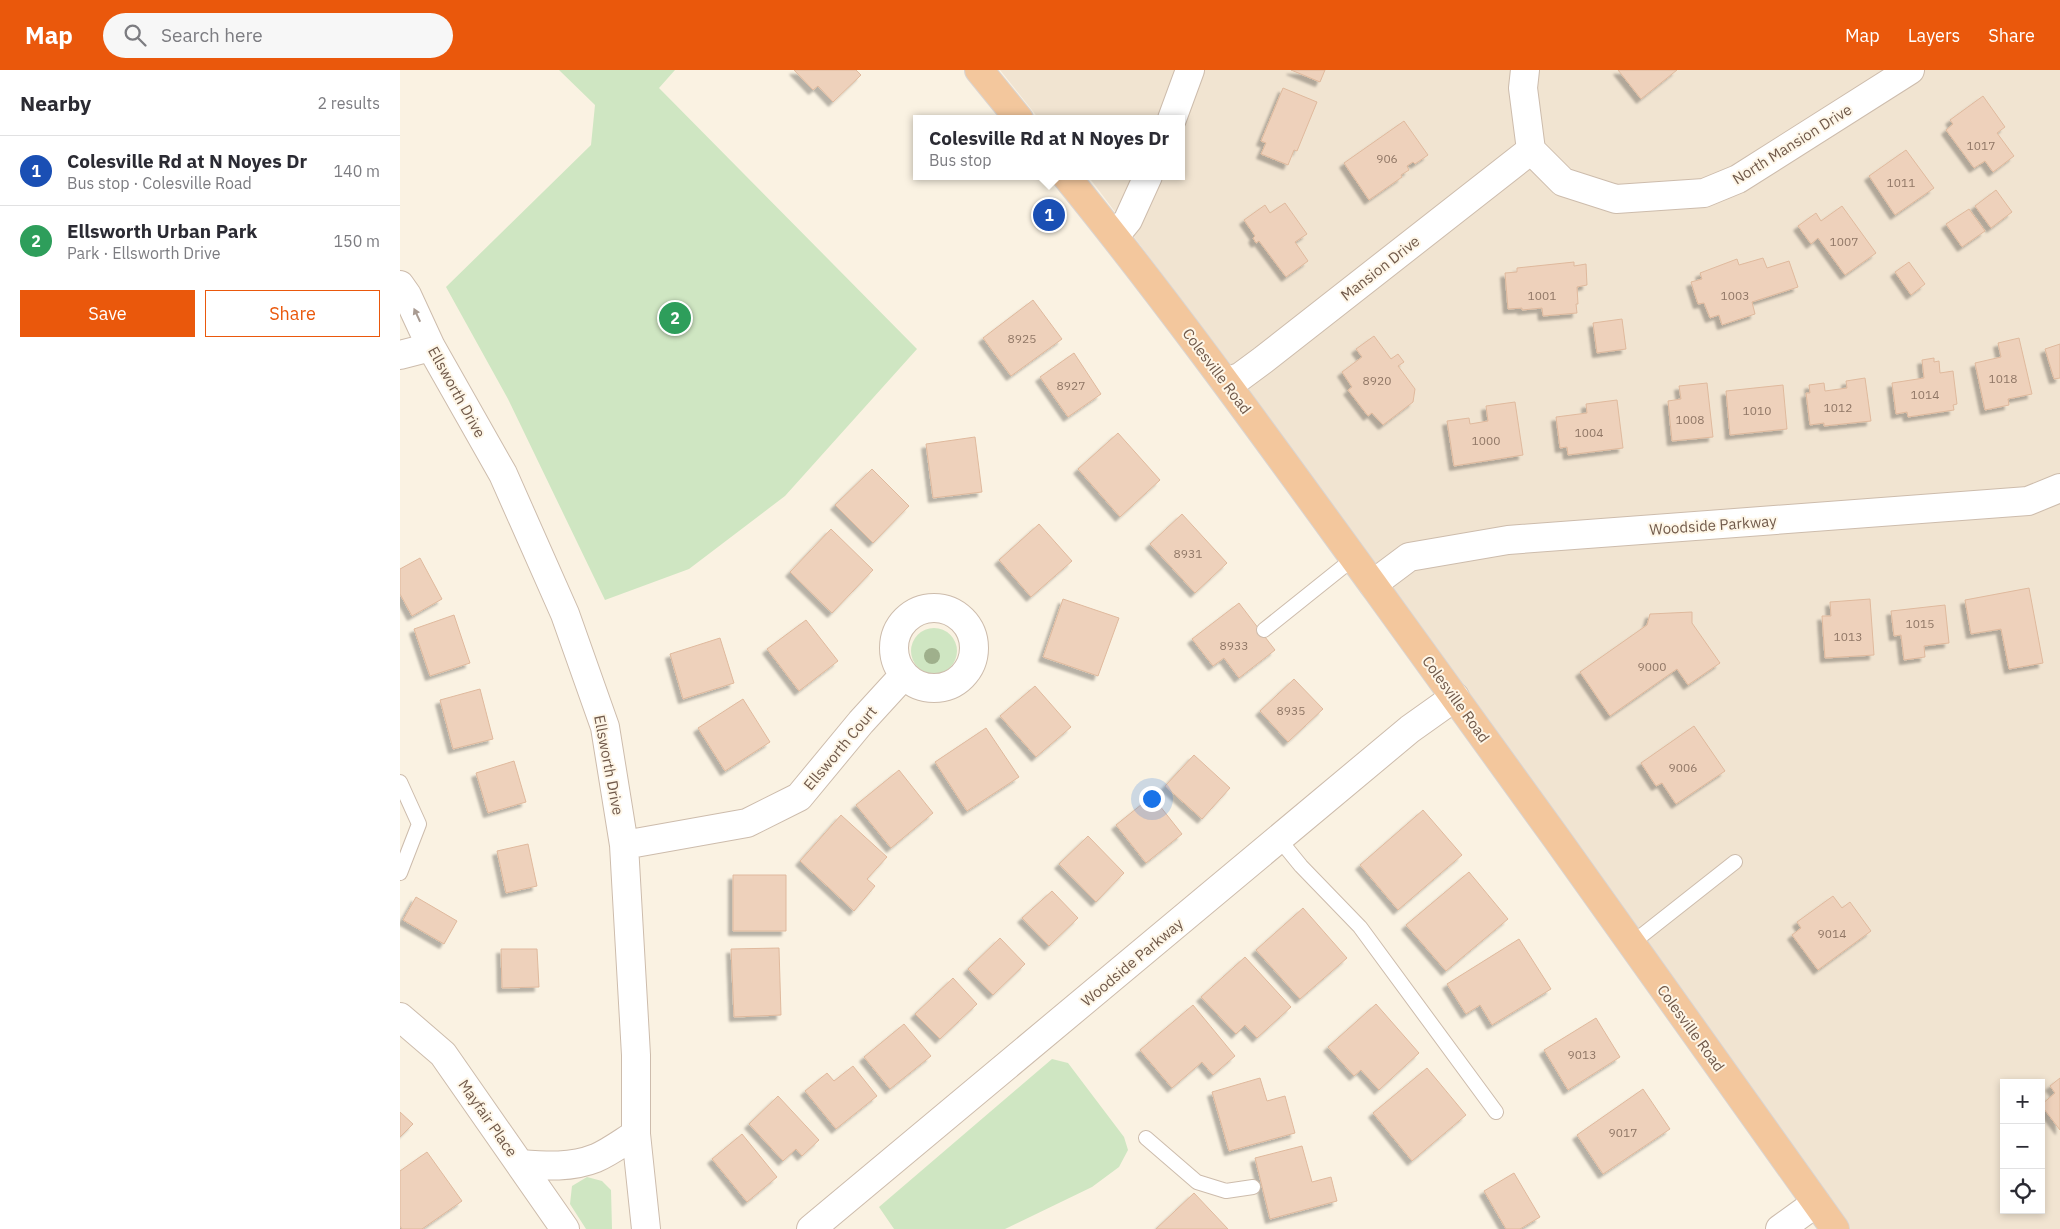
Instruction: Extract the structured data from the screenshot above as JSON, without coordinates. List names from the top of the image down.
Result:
{
  "streets": {
    "highway": ["Colesville Road"],
    "street": [
      "North Mansion Drive",
      "Mansion Drive",
      "Ellsworth Drive",
      "Woodside Parkway",
      "Ellsworth Court",
      "Mayfair Place"
    ]
  },
  "crossings": [
    ["North Mansion Drive", "Mansion Drive"],
    ["Mansion Drive", "Colesville Road"],
    ["Colesville Road", "Woodside Parkway"],
    ["Ellsworth Drive", "Ellsworth Court"]
  ],
  "house_numbers": [
    "1017",
    "906",
    "1011",
    "1007",
    "1001",
    "1003",
    "8925",
    "1018",
    "8920",
    "8927",
    "1014",
    "1012",
    "1010",
    "1008",
    "1004",
    "1000",
    "8931",
    "1015",
    "1013",
    "8933",
    "9000",
    "8935",
    "9006",
    "9014",
    "9013",
    "9017"
  ],
  "page": {
    "header": "Map",
    "search": "Search here",
    "nav": ["Map", "Layers", "Share"],
    "heading": ["Nearby", "2 results"],
    "popup": ["Colesville Rd at N Noyes Dr", "Bus stop"],
    "list": [
      {
        "mark": "1",
        "name": "Colesville Rd at N Noyes Dr",
        "note": "Bus stop · Colesville Road",
        "value": "140 m"
      },
      {
        "mark": "2",
        "name": "Ellsworth Urban Park",
        "note": "Park · Ellsworth Drive",
        "value": "150 m"
      }
    ],
    "pins": ["1", "2"],
    "buttons": ["Save", "Share"],
    "map_buttons": ["+", "−"]
  }
}
